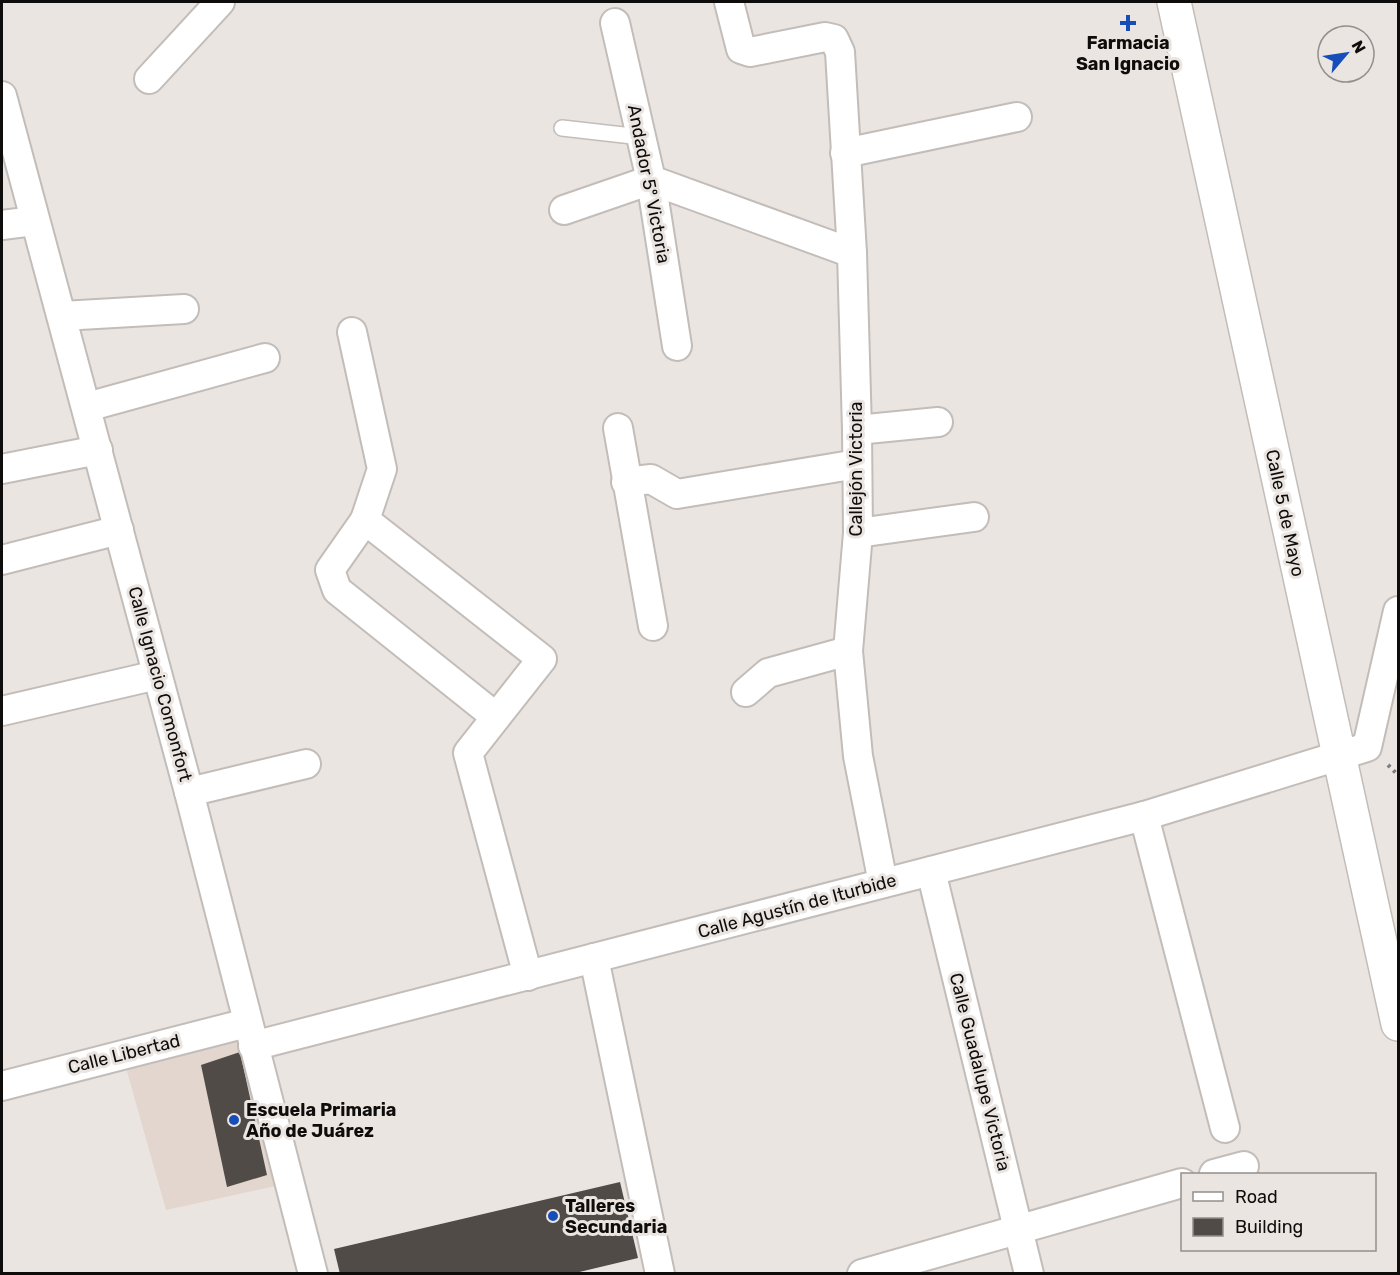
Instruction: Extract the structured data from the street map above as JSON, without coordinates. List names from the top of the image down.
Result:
{
  "streets": {
    "street": [
      "Andador 5º Victoria",
      "Callejón Victoria",
      "Calle 5 de Mayo",
      "Calle Ignacio Comonfort",
      "Calle Agustín de Iturbide",
      "Calle Libertad",
      "Calle Guadalupe Victoria"
    ]
  },
  "crossings": [
    ["Callejón Victoria", "Calle Agustín de Iturbide"],
    ["Calle 5 de Mayo", "Calle Agustín de Iturbide"],
    ["Calle Ignacio Comonfort", "Calle Agustín de Iturbide"],
    ["Calle Ignacio Comonfort", "Calle Libertad"],
    ["Calle Agustín de Iturbide", "Calle Libertad"],
    ["Calle Agustín de Iturbide", "Calle Guadalupe Victoria"]
  ],
  "places": {
    "health": ["Farmacia San Ignacio"],
    "other": ["Escuela Primaria Año de Juárez", "Talleres Secundaria"]
  },
  "legend": ["Road", "Building"],
  "north": "top right"
}
